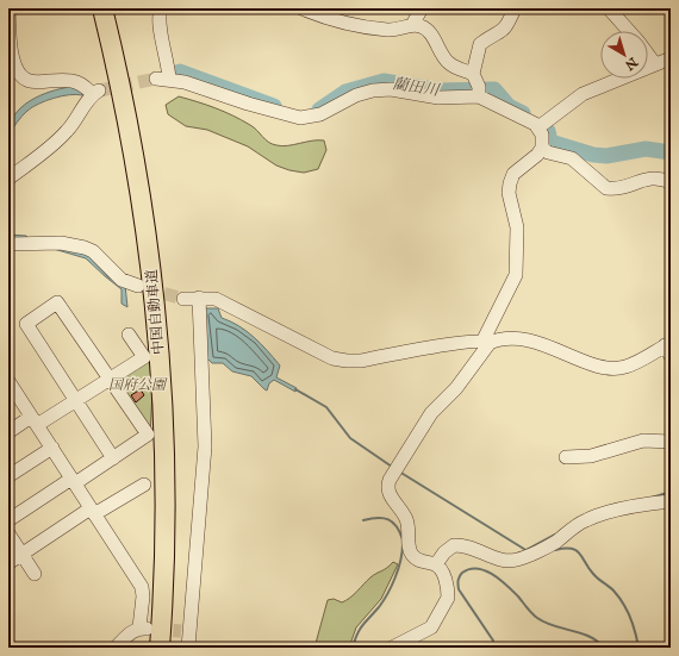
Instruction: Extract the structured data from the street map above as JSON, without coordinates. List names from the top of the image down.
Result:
{
  "streets": {
    "highway": ["中国自動車道"]
  },
  "water": ["藺田川"],
  "parks": ["国府公園"],
  "north": "bottom right"
}
